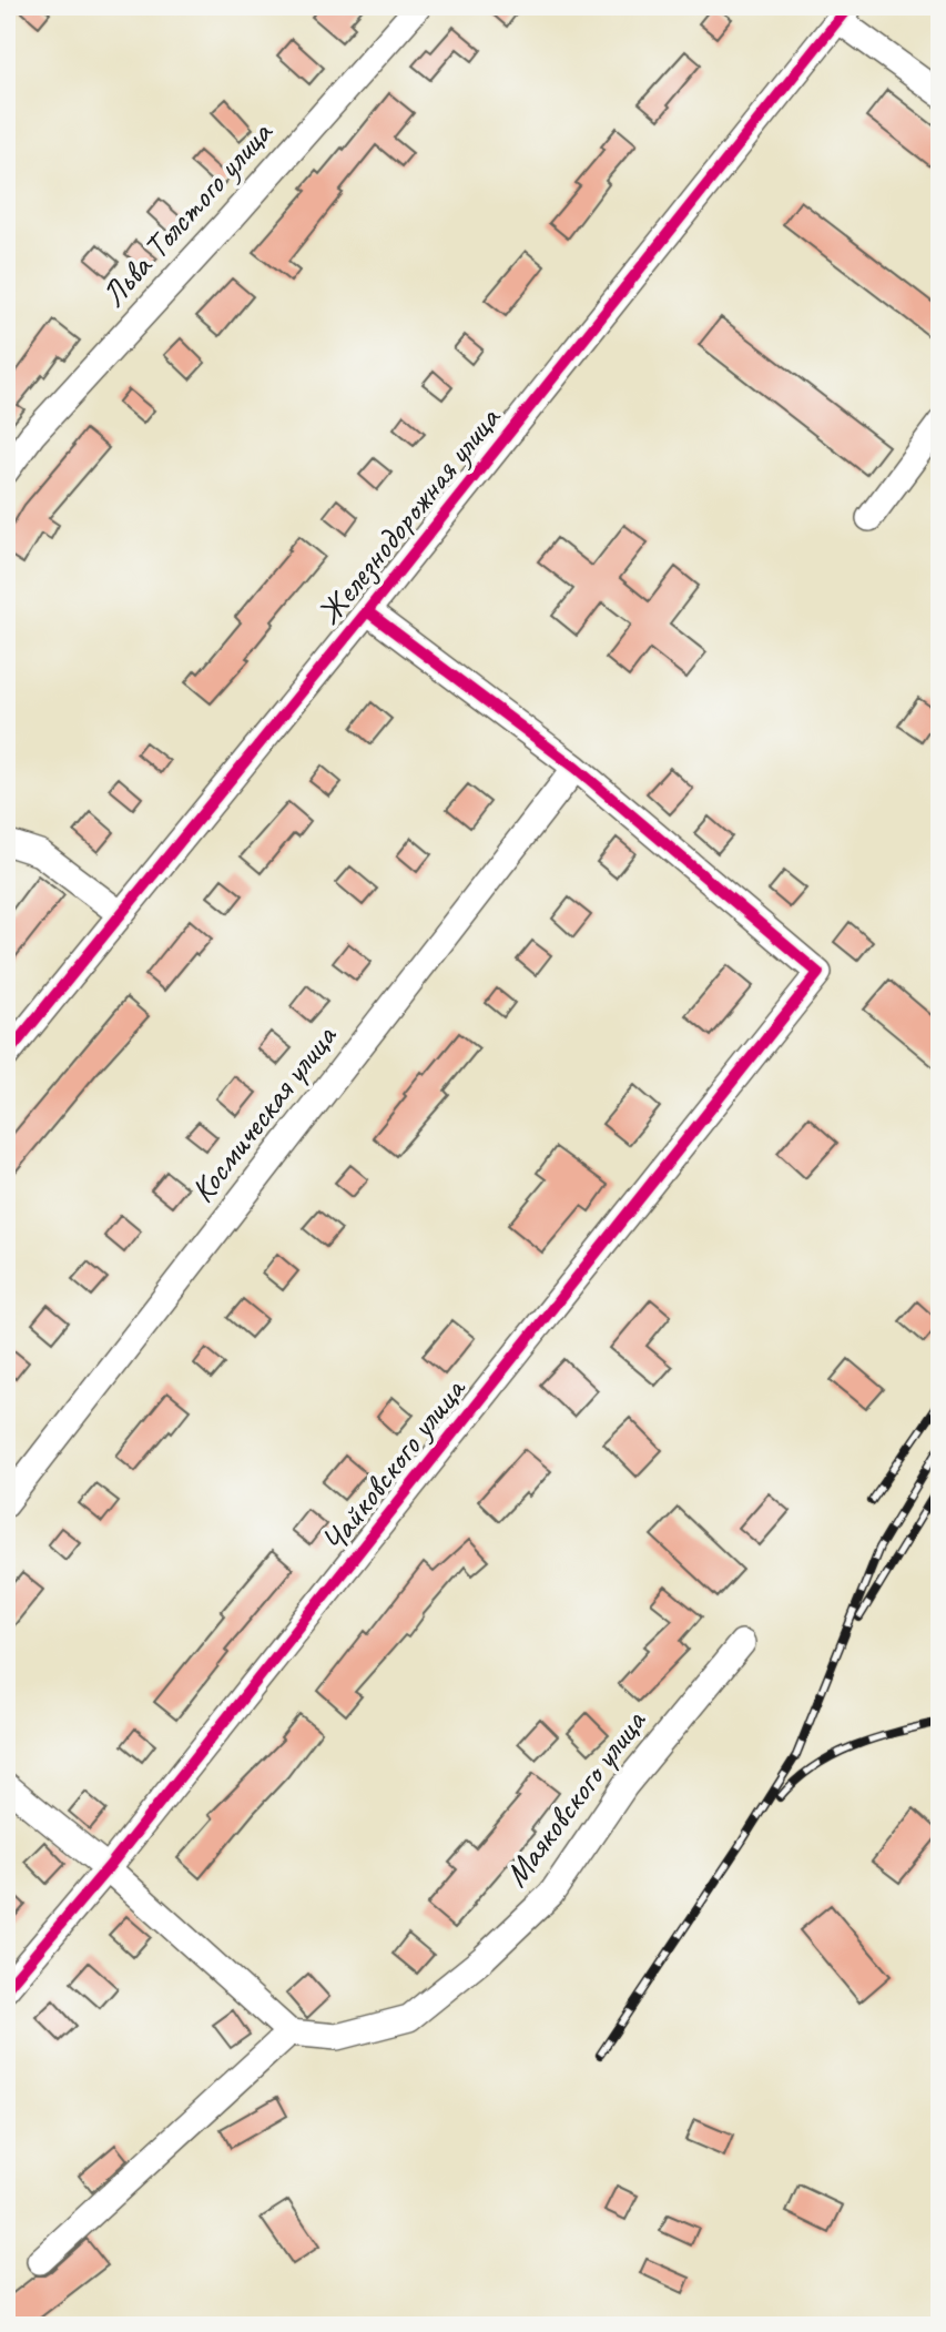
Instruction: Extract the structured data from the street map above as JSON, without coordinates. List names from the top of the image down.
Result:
{
  "streets": {
    "street": [
      "Льва Толстого улица",
      "Железнодорожная улица",
      "Космическая улица",
      "Чайковского улица",
      "Маяковского улица"
    ]
  },
  "crossings": [
    ["Космическая улица", "Чайковского улица"]
  ]
}
